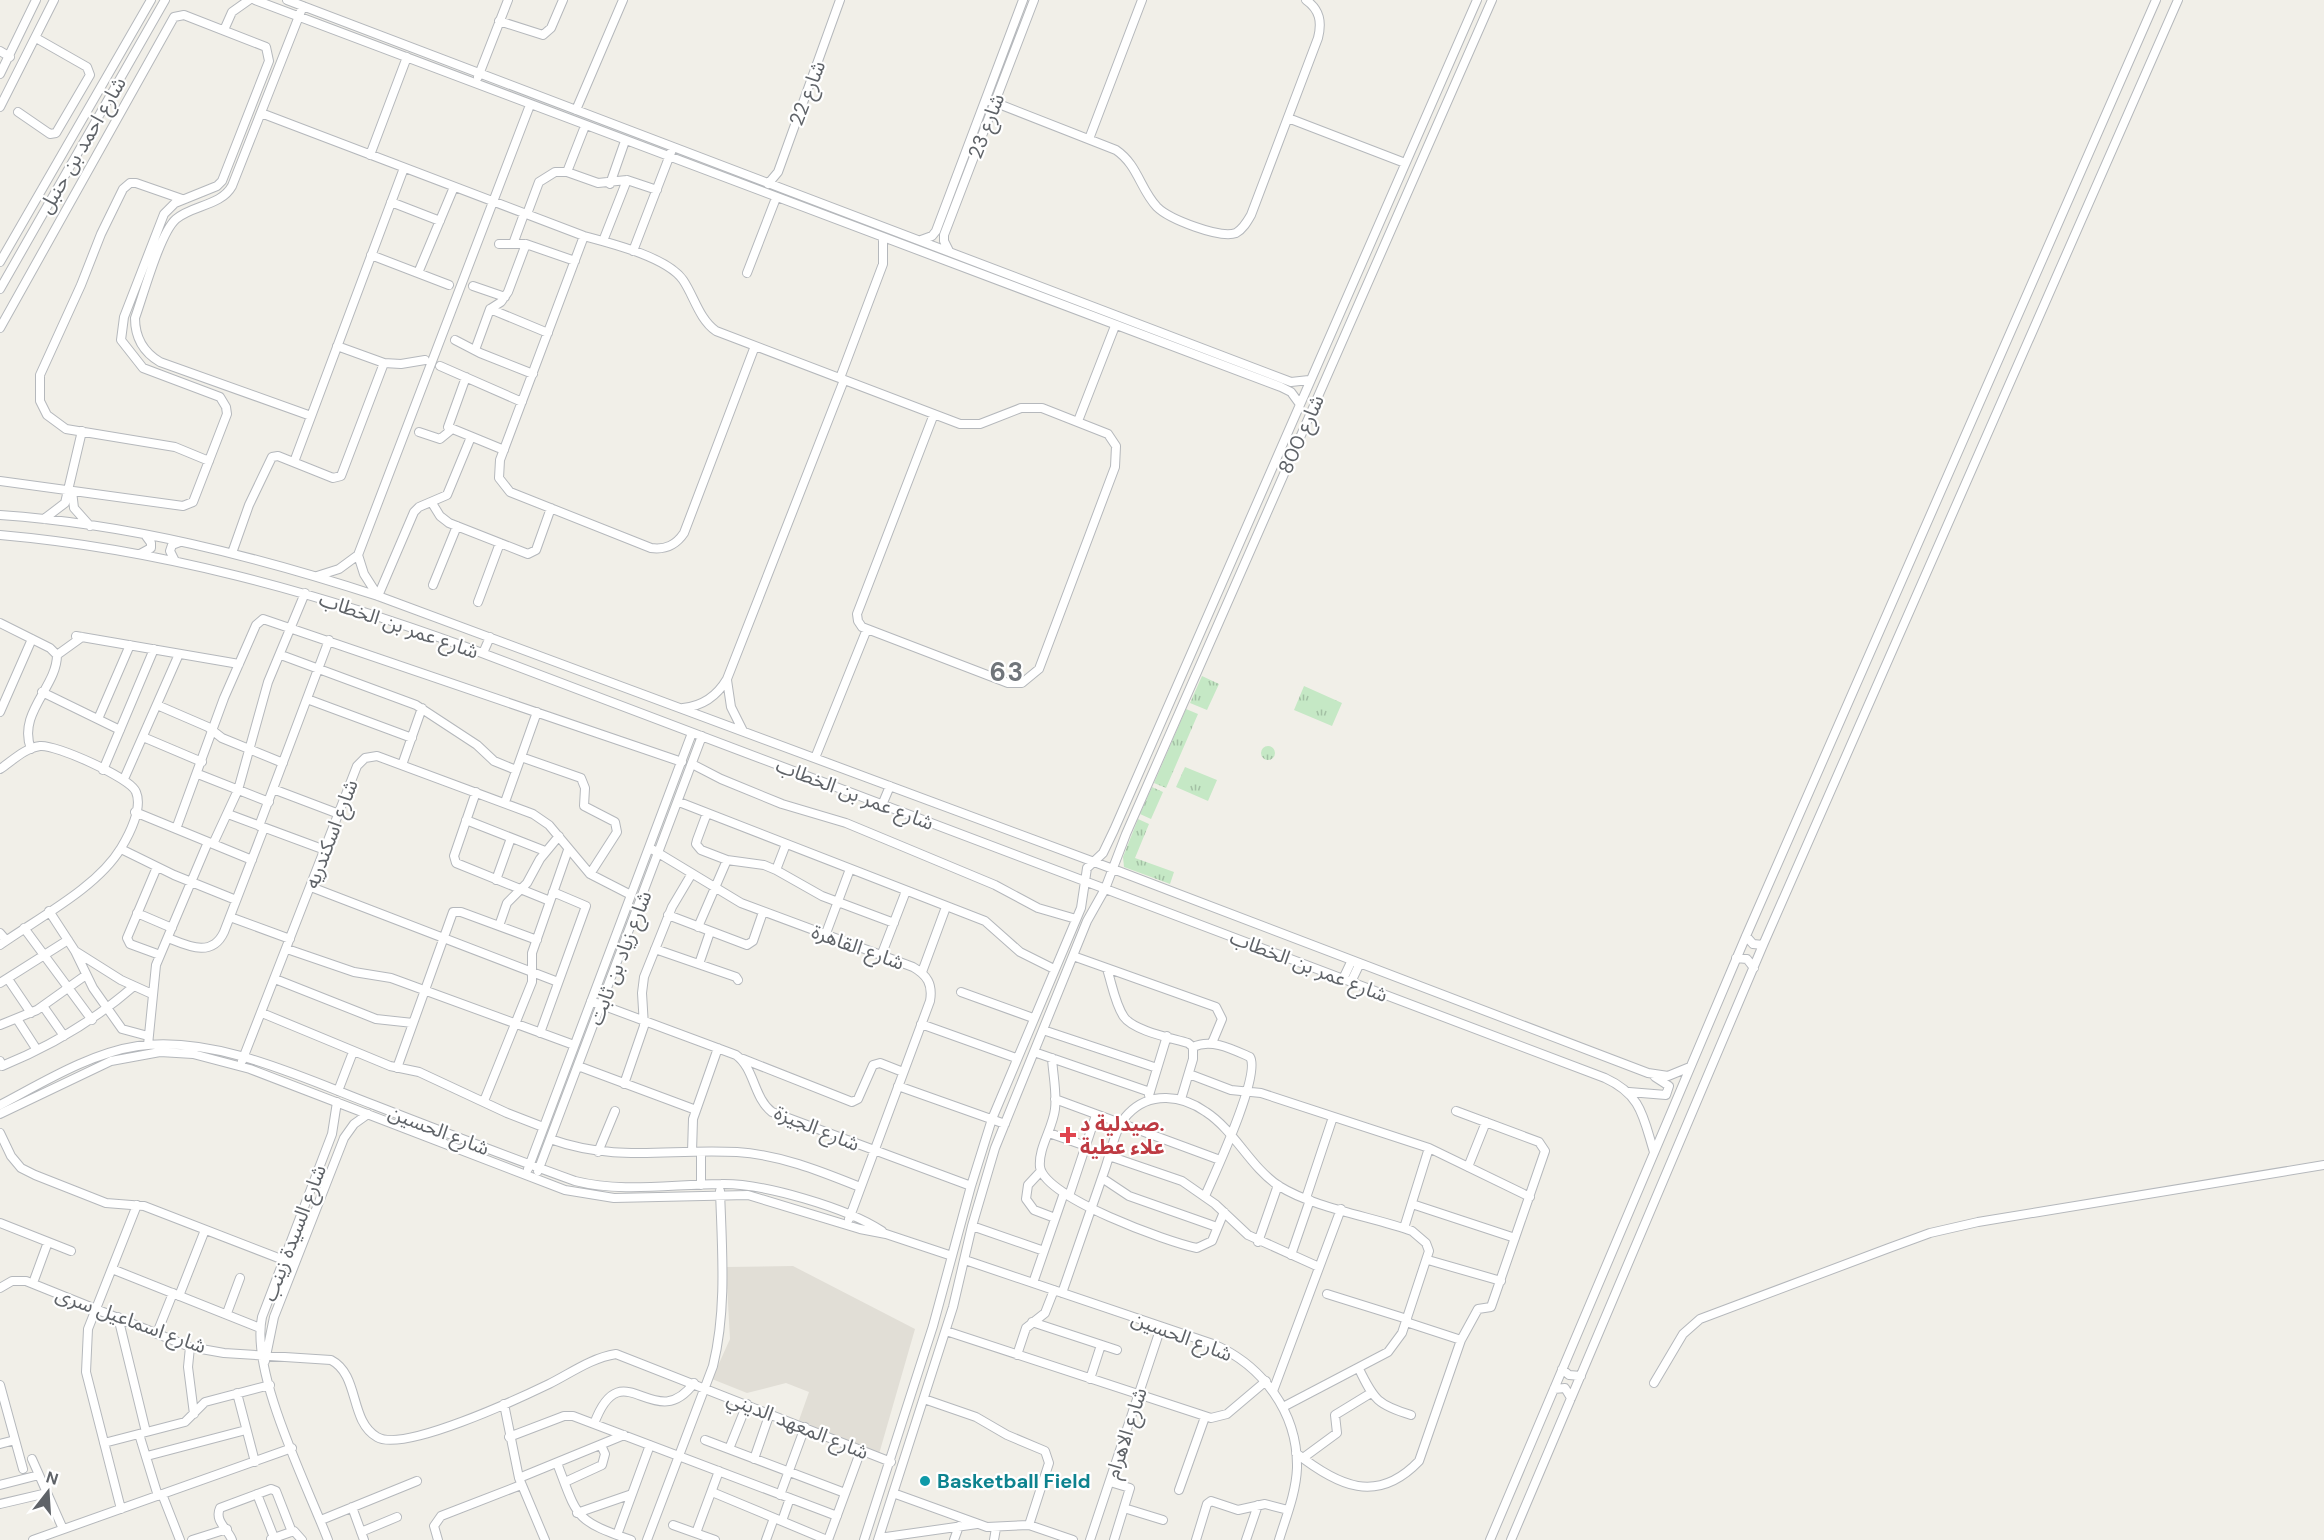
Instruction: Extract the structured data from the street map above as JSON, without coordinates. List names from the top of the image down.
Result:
{
  "streets": {
    "street": [
      "شارع 22",
      "شارع 23",
      "شارع احمد بن حنبل",
      "شارع 800",
      "شارع عمر بن الخطاب",
      "شارع اسكندريه",
      "شارع القاهرة",
      "شارع زياد بن ثابت",
      "شارع الجيزة",
      "شارع الحسين",
      "شارع السيدة زينب",
      "شارع اسماعيل سرى",
      "شارع المعهد الديني",
      "شارع الاهرام"
    ]
  },
  "crossings": [
    ["شارع 800", "شارع عمر بن الخطاب"],
    ["شارع 800", "شارع الجيزة"],
    ["شارع 800", "شارع الحسين"],
    ["شارع 800", "شارع المعهد الديني"],
    ["شارع عمر بن الخطاب", "شارع زياد بن ثابت"],
    ["شارع اسكندريه", "شارع زياد بن ثابت"],
    ["شارع اسكندريه", "شارع الحسين"],
    ["شارع القاهرة", "شارع زياد بن ثابت"],
    ["شارع القاهرة", "شارع الجيزة"],
    ["شارع القاهرة", "شارع الحسين"],
    ["شارع زياد بن ثابت", "شارع الحسين"],
    ["شارع الحسين", "شارع السيدة زينب"],
    ["شارع الحسين", "شارع الاهرام"],
    ["شارع السيدة زينب", "شارع اسماعيل سرى"],
    ["شارع اسماعيل سرى", "شارع المعهد الديني"]
  ],
  "districts": ["63"],
  "places": {
    "health": ["صيدلية د. علاء عطية"],
    "other": ["Basketball Field"]
  },
  "north": "top"
}
